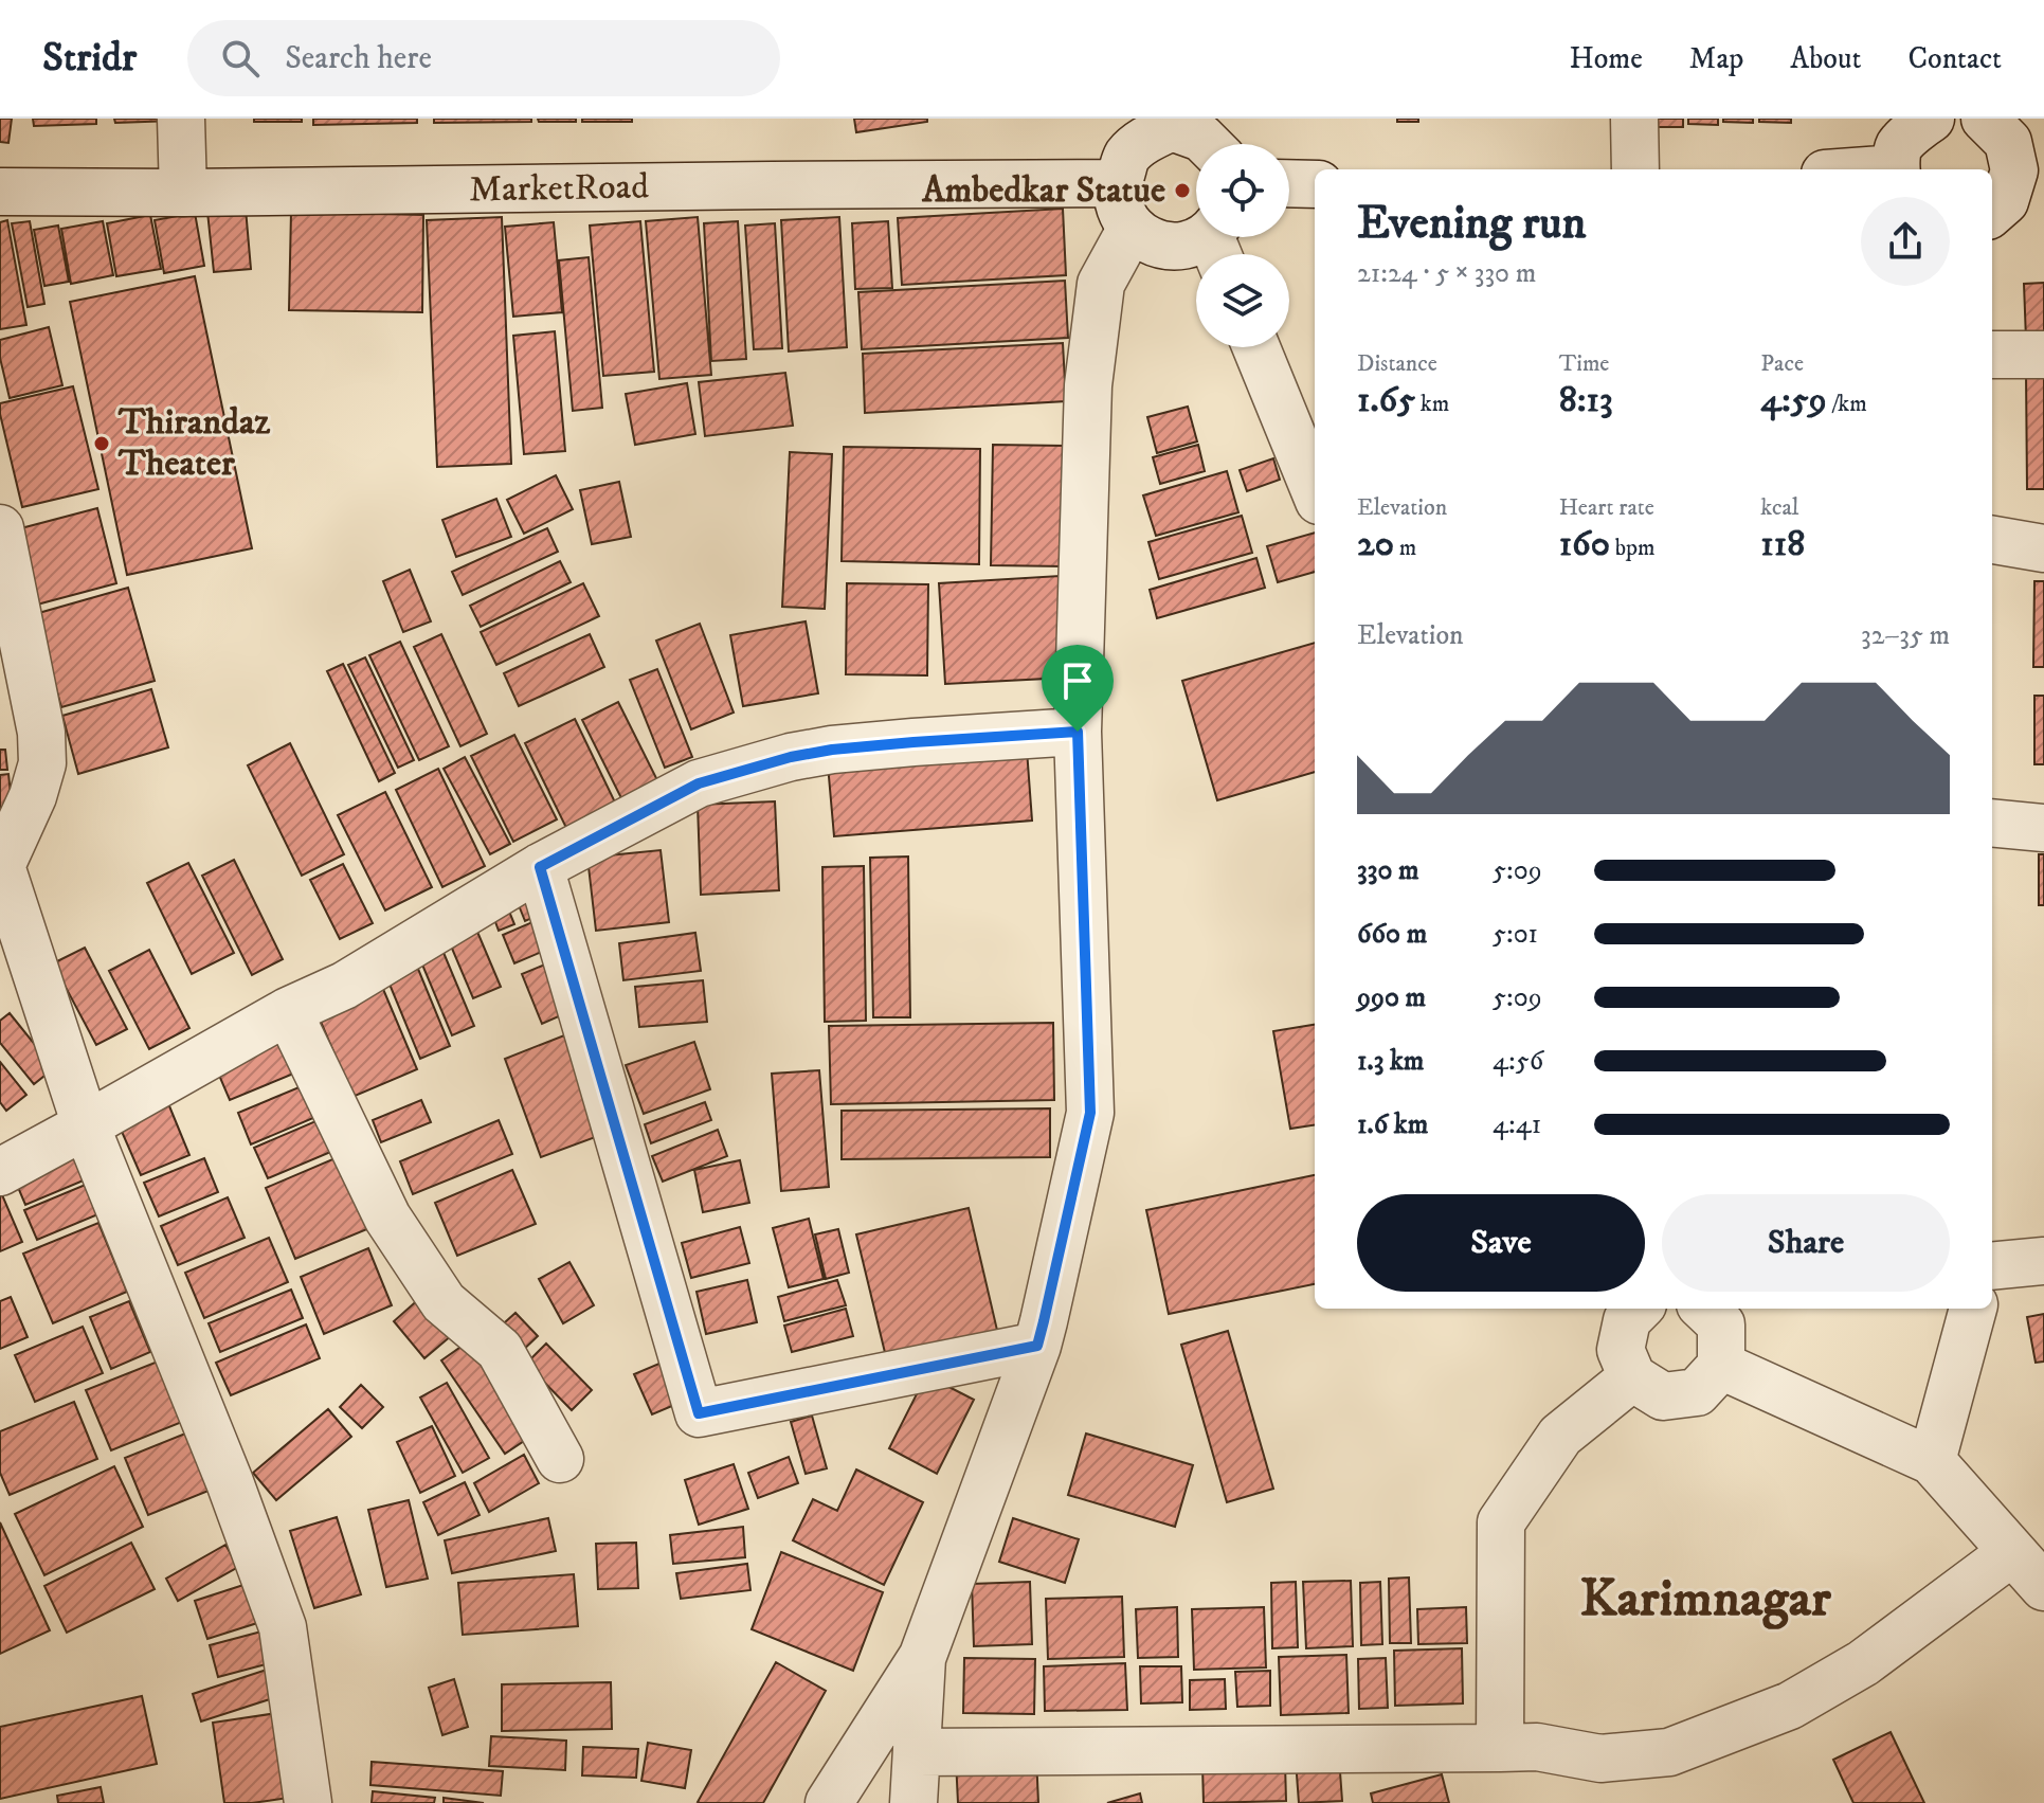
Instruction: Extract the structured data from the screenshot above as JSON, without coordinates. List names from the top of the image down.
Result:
{
  "streets": {
    "street": ["MarketRoad"]
  },
  "districts": ["Karimnagar"],
  "places": ["Ambedkar Statue", "Thirandaz Theater"],
  "page": {
    "header": "Stridr",
    "search": "Search here",
    "nav": [
      "Home",
      "Map",
      "About",
      "Contact"
    ],
    "heading": ["Evening run", "21:24 · 5 × 330 m"],
    "stats": [
      ["Distance", "1.65 km"],
      ["Time", "8:13"],
      ["Pace", "4:59 /km"],
      ["Elevation", "20 m"],
      ["Heart rate", "160 bpm"],
      ["kcal", "118"]
    ],
    "chart": ["Elevation", "32–35 m"],
    "list": [
      {
        "name": "330 m",
        "note": "5:09"
      },
      {
        "name": "660 m",
        "note": "5:01"
      },
      {
        "name": "990 m",
        "note": "5:09"
      },
      {
        "name": "1.3 km",
        "note": "4:56"
      },
      {
        "name": "1.6 km",
        "note": "4:41"
      }
    ],
    "buttons": ["Save", "Share"]
  }
}
